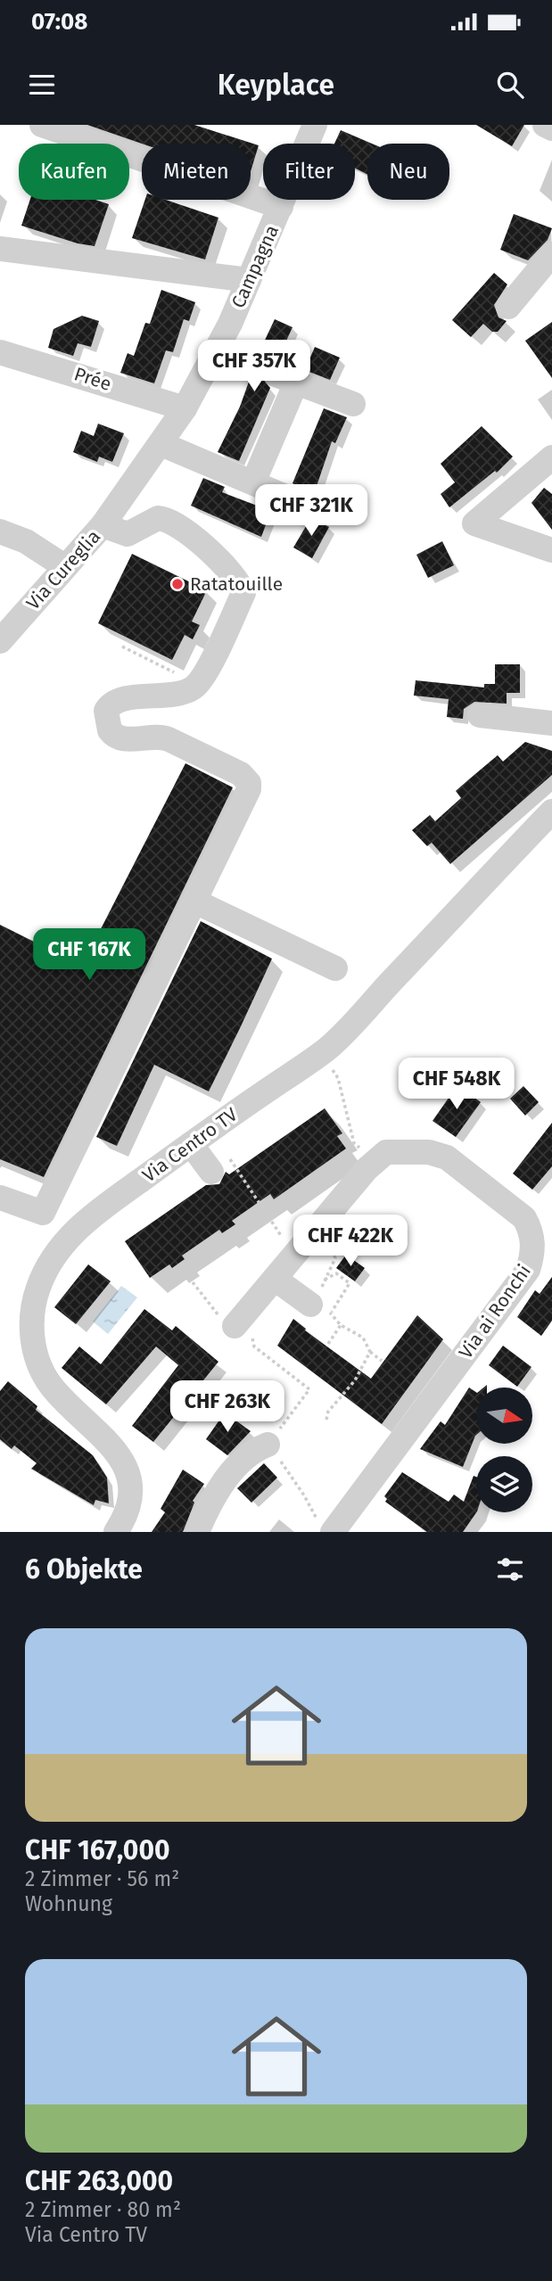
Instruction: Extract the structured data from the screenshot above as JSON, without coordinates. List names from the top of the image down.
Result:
{
  "streets": {
    "street": [
      "Campagna",
      "Prée",
      "Via Cureglia",
      "Via Centro TV",
      "Via ai Ronchi"
    ]
  },
  "crossings": [
    ["Campagna", "Prée"],
    ["Campagna", "Via Cureglia"]
  ],
  "places": ["Ratatouille"],
  "north": "right",
  "page": {
    "status": "07:08",
    "header": "Keyplace",
    "chip": [
      "Kaufen",
      "Mieten",
      "Filter",
      "Neu"
    ],
    "price": [
      "CHF 357K",
      "CHF 321K",
      "CHF 167K",
      "CHF 548K",
      "CHF 422K",
      "CHF 263K"
    ],
    "heading": "6 Objekte",
    "list": [
      {
        "name": "CHF 167,000",
        "note": "2 Zimmer · 56 m² · Wohnung"
      },
      {
        "name": "CHF 263,000",
        "note": "2 Zimmer · 80 m² · Via Centro TV"
      }
    ]
  }
}
